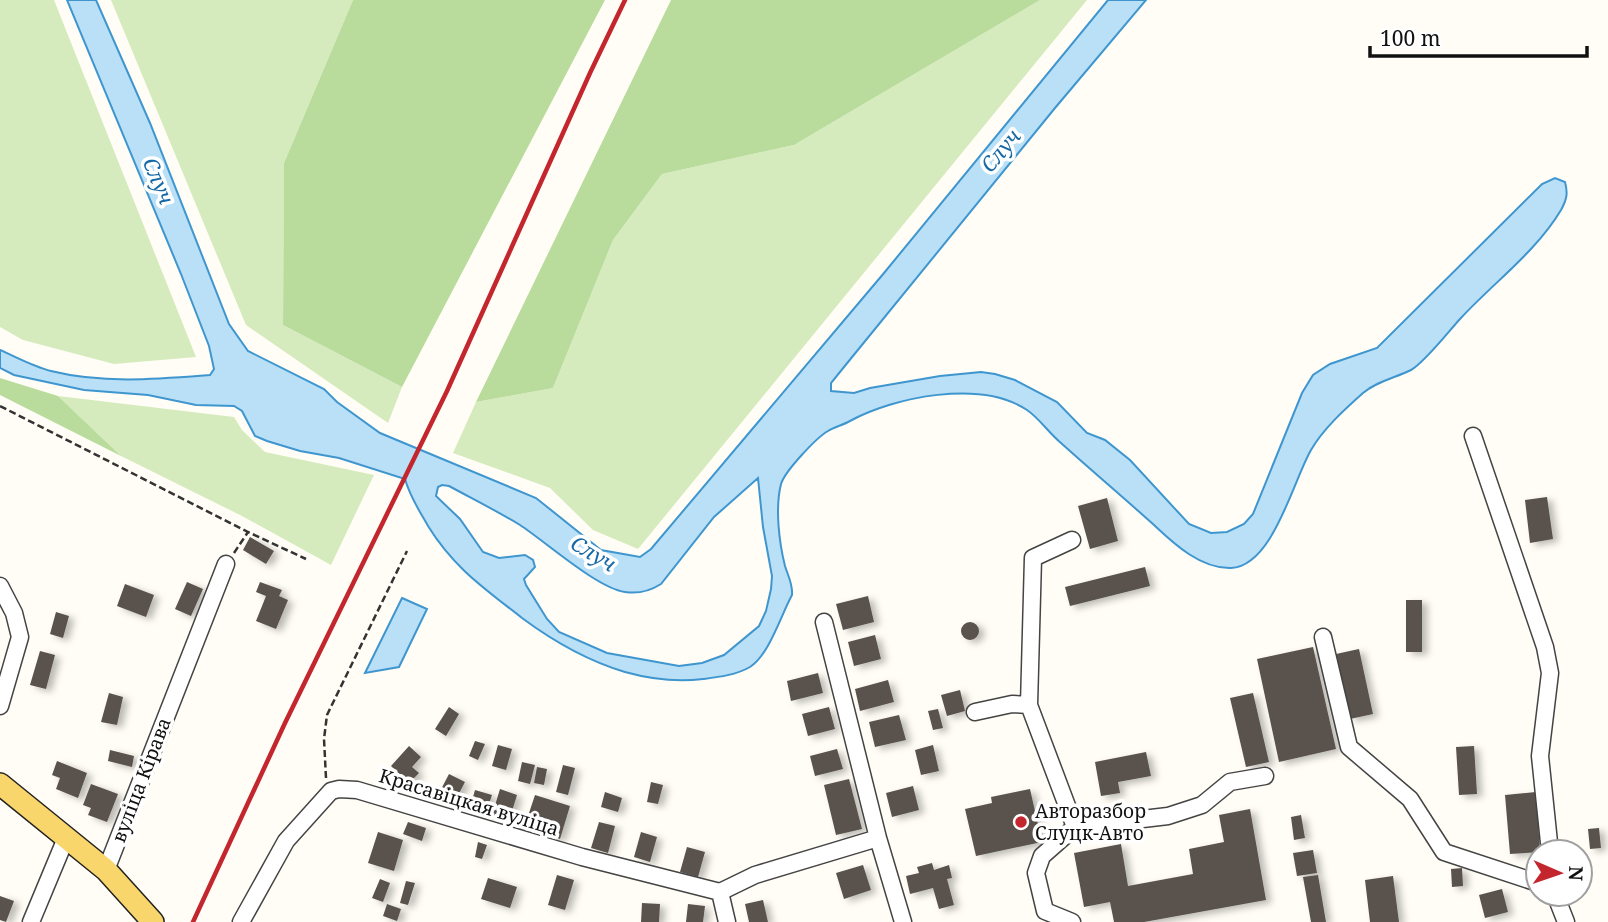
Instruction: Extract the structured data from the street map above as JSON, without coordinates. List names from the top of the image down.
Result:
{
  "streets": {
    "main road": ["вуліца Кірава"],
    "street": ["Красавіцкая вуліца"]
  },
  "water": ["Случ"],
  "places": ["Авторазбор Слуцк-Авто"],
  "scale_bar": "100 m",
  "north": "right"
}
